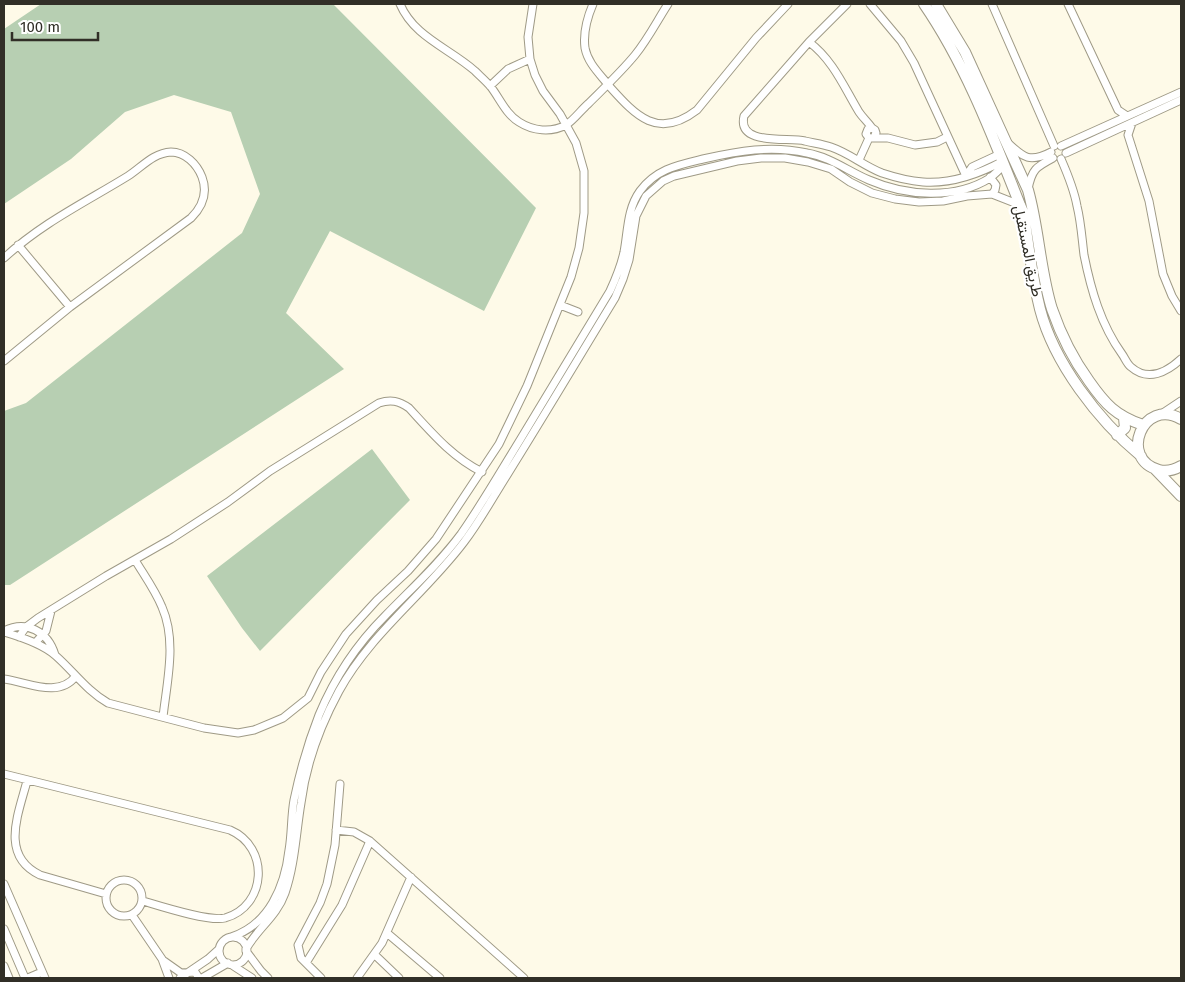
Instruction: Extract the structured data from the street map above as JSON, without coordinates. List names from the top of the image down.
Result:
{
  "streets": {
    "main road": ["طريق المستقبل"]
  },
  "scale_bar": "100 m"
}
